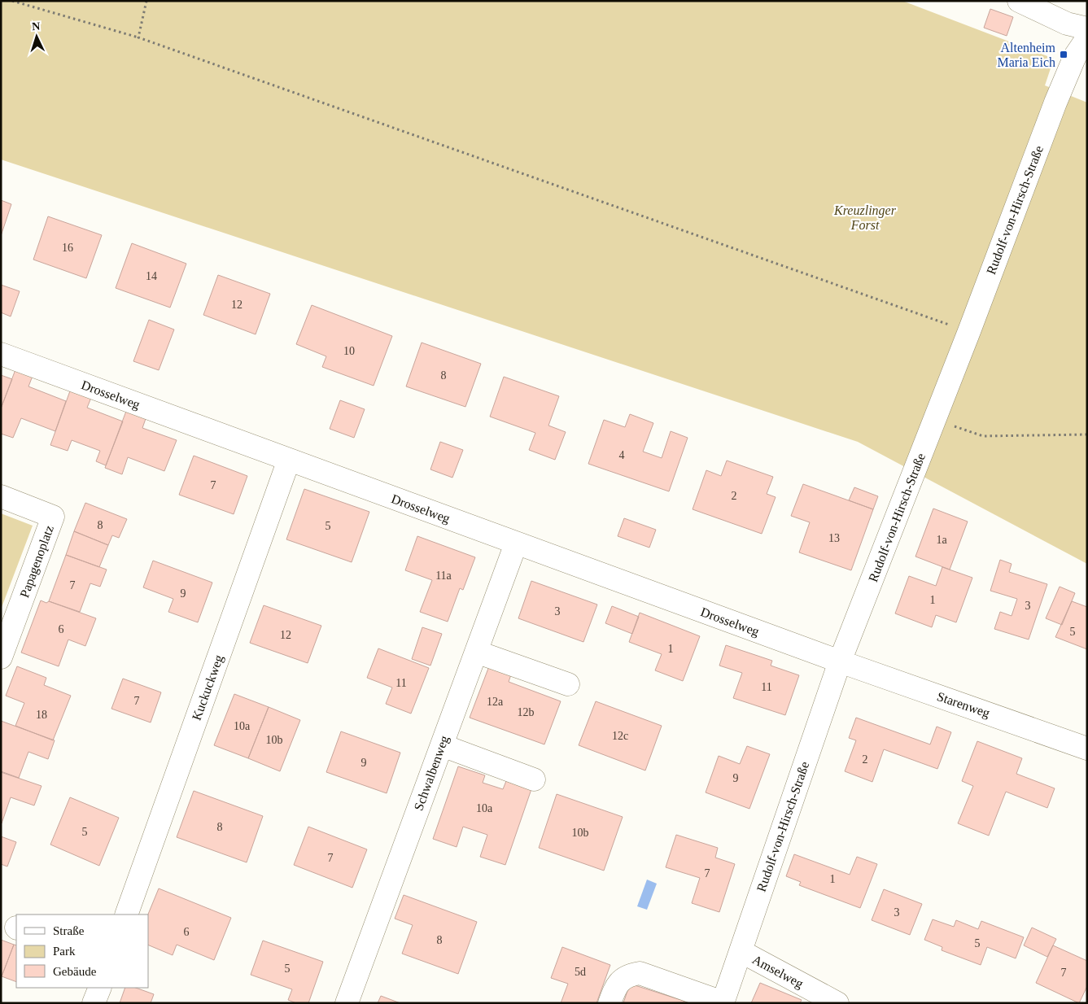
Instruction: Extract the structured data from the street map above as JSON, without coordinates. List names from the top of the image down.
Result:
{
  "streets": {
    "street": [
      "Rudolf-von-Hirsch-Straße",
      "Drosselweg",
      "Papagenoplatz",
      "Kuckuckweg",
      "Starenweg",
      "Schwalbenweg",
      "Amselweg"
    ]
  },
  "crossings": [
    ["Rudolf-von-Hirsch-Straße", "Drosselweg"],
    ["Rudolf-von-Hirsch-Straße", "Starenweg"],
    ["Rudolf-von-Hirsch-Straße", "Amselweg"],
    ["Drosselweg", "Kuckuckweg"],
    ["Drosselweg", "Starenweg"],
    ["Drosselweg", "Schwalbenweg"]
  ],
  "parks": ["Kreuzlinger Forst"],
  "places": {
    "transit": ["Altenheim Maria Eich"]
  },
  "house_numbers": [
    "16",
    "14",
    "12",
    "10",
    "8",
    "4",
    "7",
    "2",
    "8",
    "5",
    "13",
    "1a",
    "11a",
    "7",
    "9",
    "1",
    "3",
    "3",
    "6",
    "5",
    "12",
    "1",
    "11",
    "11",
    "7",
    "12a",
    "12b",
    "18",
    "10a",
    "12c",
    "10b",
    "2",
    "9",
    "9",
    "10a",
    "8",
    "5",
    "10b",
    "7",
    "7",
    "1",
    "3",
    "6",
    "8",
    "5",
    "5",
    "5d",
    "7"
  ],
  "legend": ["Straße", "Park", "Gebäude"],
  "north": "top"
}
